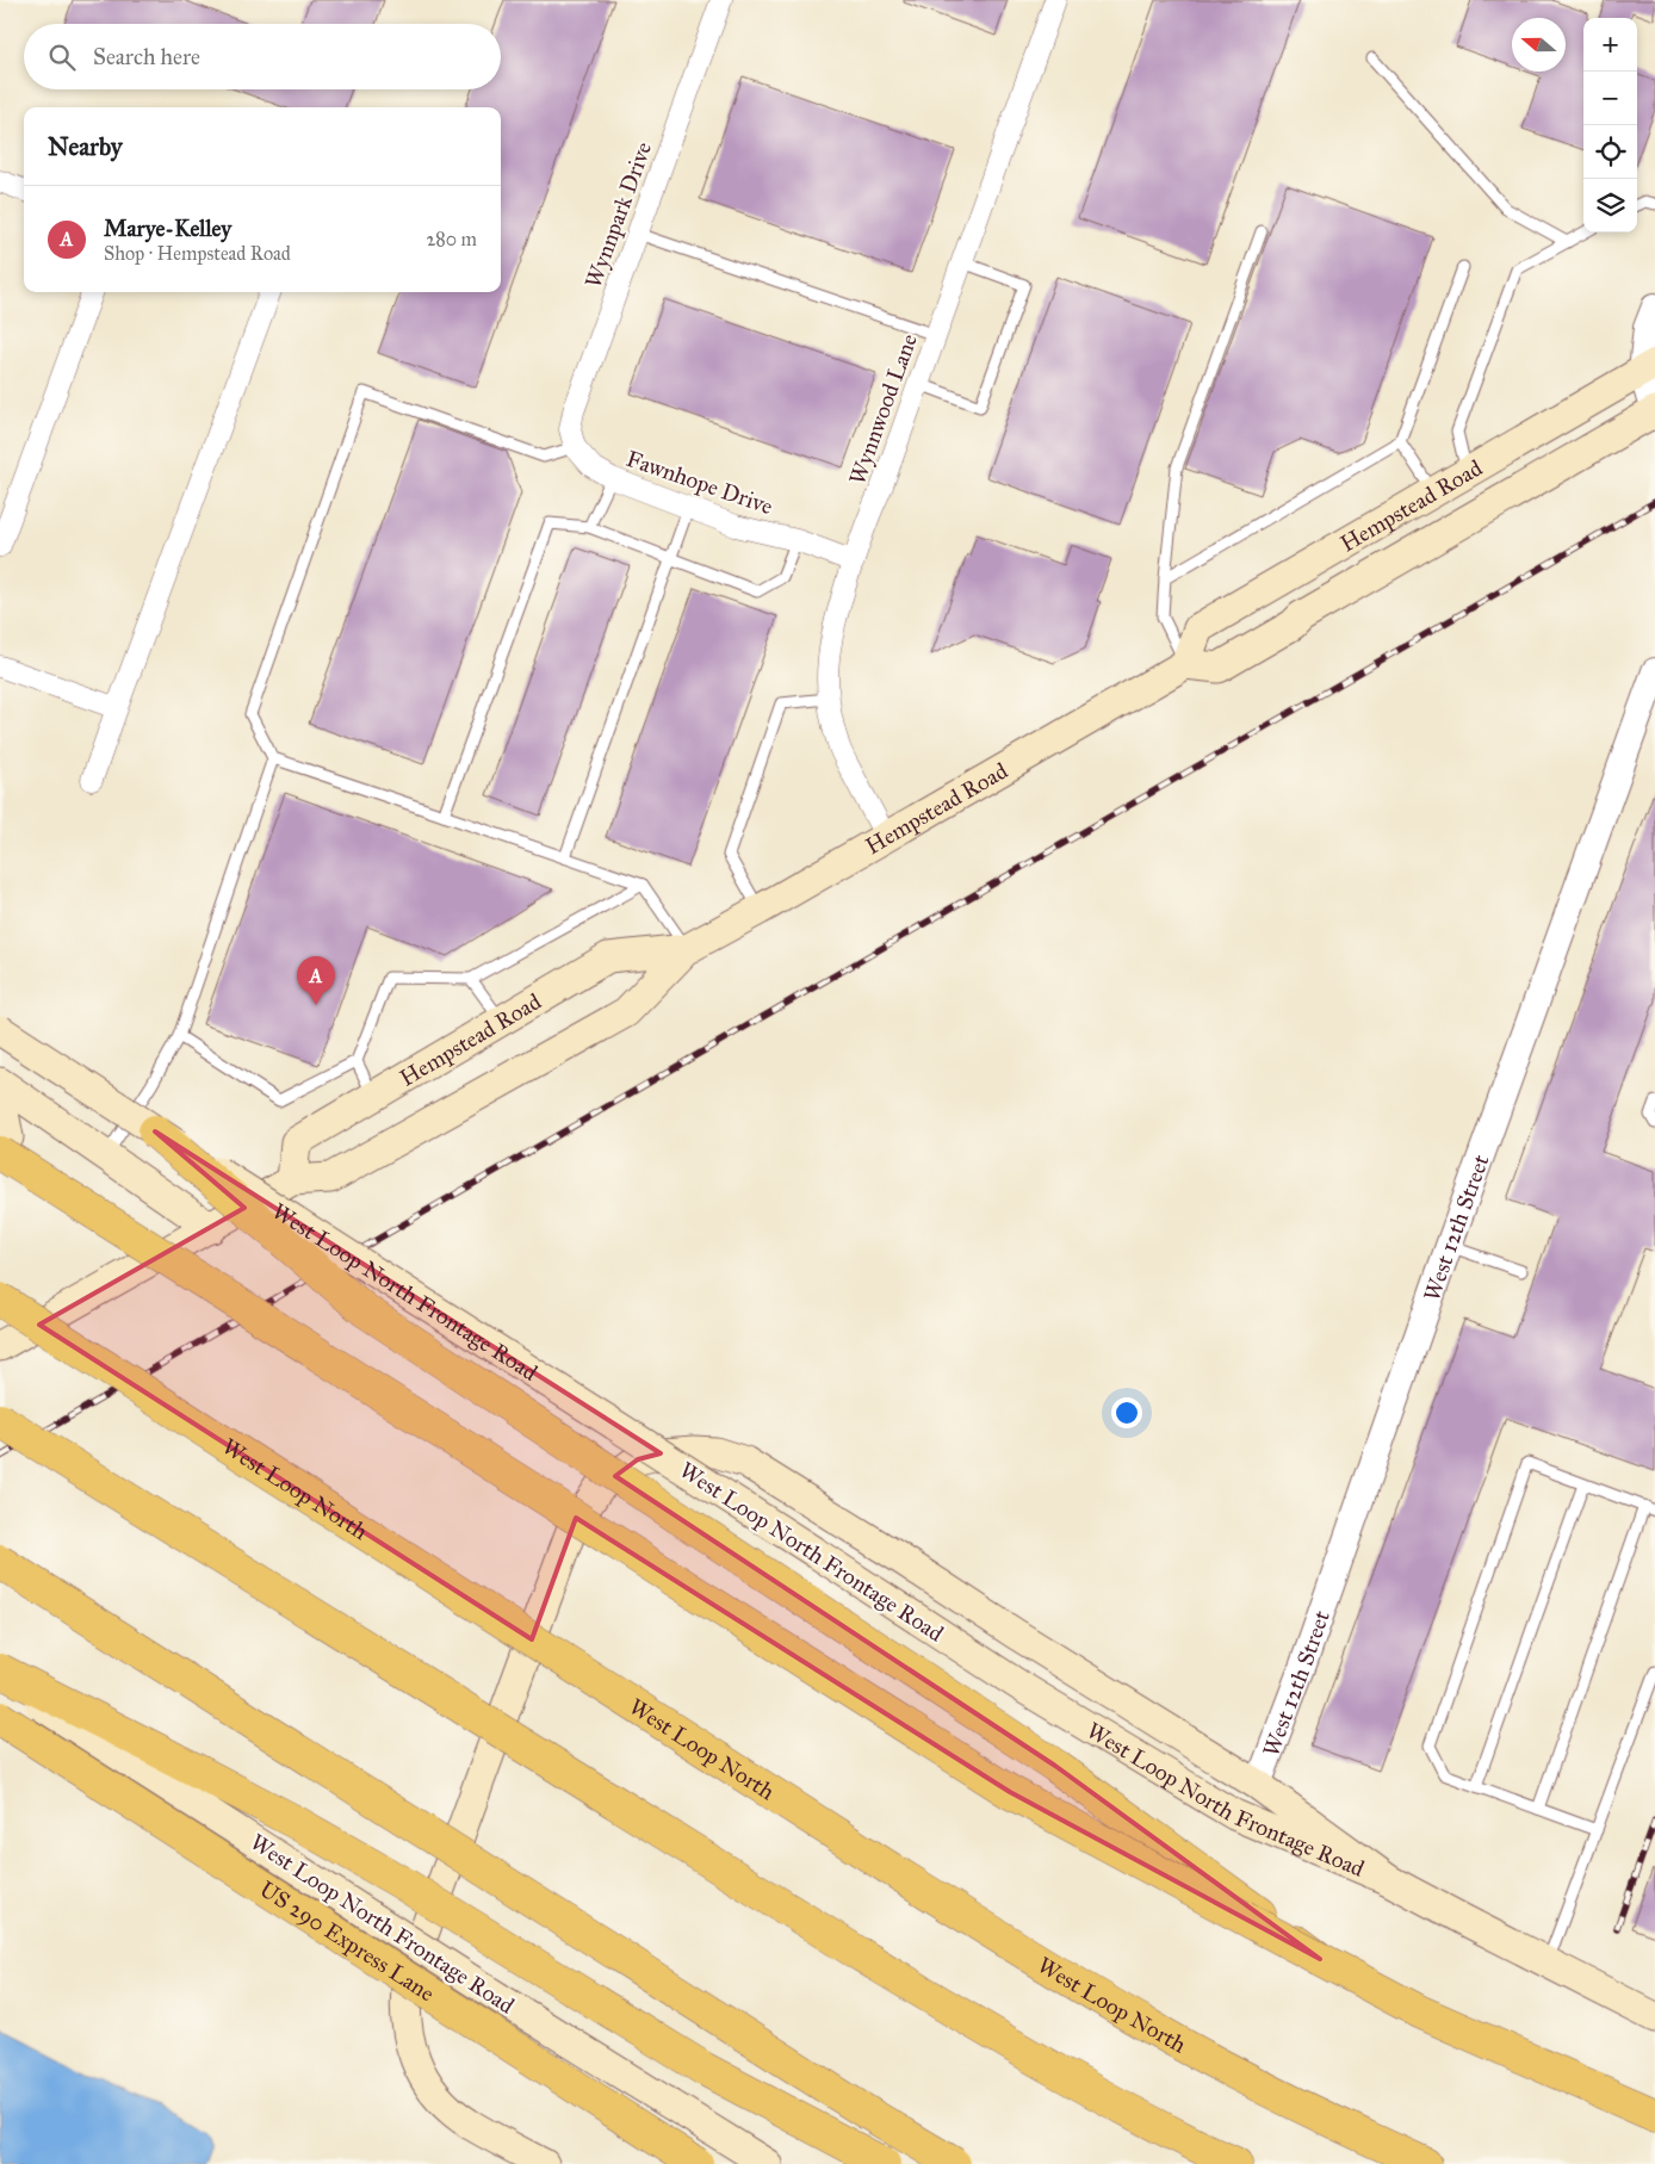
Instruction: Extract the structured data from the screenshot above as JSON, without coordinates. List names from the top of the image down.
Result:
{
  "streets": {
    "highway": ["West Loop North", "US 290 Express Lane"],
    "main road": ["Hempstead Road", "West Loop North Frontage Road"],
    "street": [
      "Wynnpark Drive",
      "Wynnwood Lane",
      "Fawnhope Drive",
      "West 12th Street"
    ]
  },
  "crossings": [
    ["Wynnpark Drive", "Fawnhope Drive"],
    ["Wynnwood Lane", "Fawnhope Drive"],
    ["Wynnwood Lane", "Hempstead Road"]
  ],
  "north": "left",
  "page": {
    "map_buttons": ["+", "−"],
    "search": "Search here",
    "heading": "Nearby",
    "list": [
      {
        "mark": "A",
        "name": "Marye-Kelley",
        "note": "Shop · Hempstead Road",
        "value": "280 m"
      }
    ],
    "pins": "A"
  }
}
